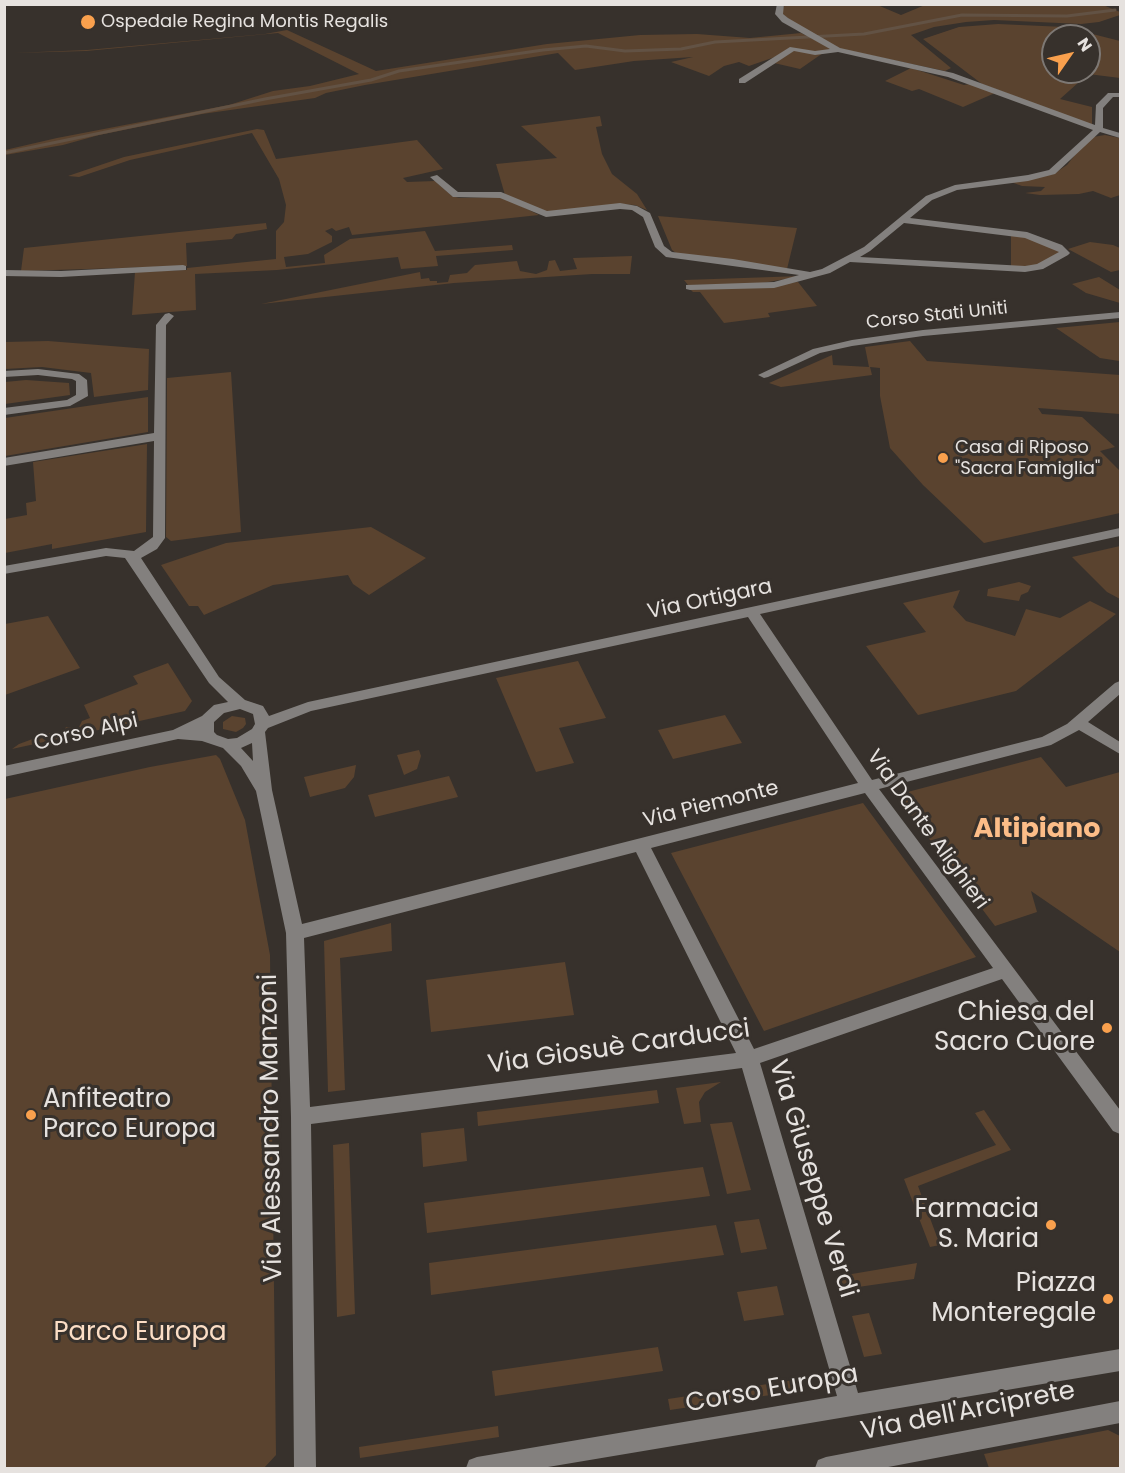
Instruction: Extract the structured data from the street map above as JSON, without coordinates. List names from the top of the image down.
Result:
{
  "streets": {
    "street": [
      "Corso Stati Uniti",
      "Via Ortigara",
      "Corso Alpi",
      "Via Piemonte",
      "Via Dante Alighieri",
      "Via Giosuè Carducci",
      "Via Alessandro Manzoni",
      "Via Giuseppe Verdi",
      "Corso Europa",
      "Via dell'Arciprete"
    ]
  },
  "crossings": [
    ["Via Ortigara", "Corso Alpi"],
    ["Via Ortigara", "Via Dante Alighieri"],
    ["Via Ortigara", "Via Alessandro Manzoni"],
    ["Corso Alpi", "Via Alessandro Manzoni"],
    ["Via Piemonte", "Via Dante Alighieri"],
    ["Via Piemonte", "Via Alessandro Manzoni"],
    ["Via Piemonte", "Via Giuseppe Verdi"],
    ["Via Dante Alighieri", "Via Giosuè Carducci"],
    ["Via Giosuè Carducci", "Via Alessandro Manzoni"],
    ["Via Giosuè Carducci", "Via Giuseppe Verdi"],
    ["Via Giuseppe Verdi", "Corso Europa"]
  ],
  "districts": ["Altipiano"],
  "parks": ["Parco Europa"],
  "places": [
    "Ospedale Regina Montis Regalis",
    "Casa di Riposo \"Sacra Famiglia\"",
    "Chiesa del Sacro Cuore",
    "Anfiteatro Parco Europa",
    "Farmacia S. Maria",
    "Piazza Monteregale"
  ],
  "north": "top right"
}
